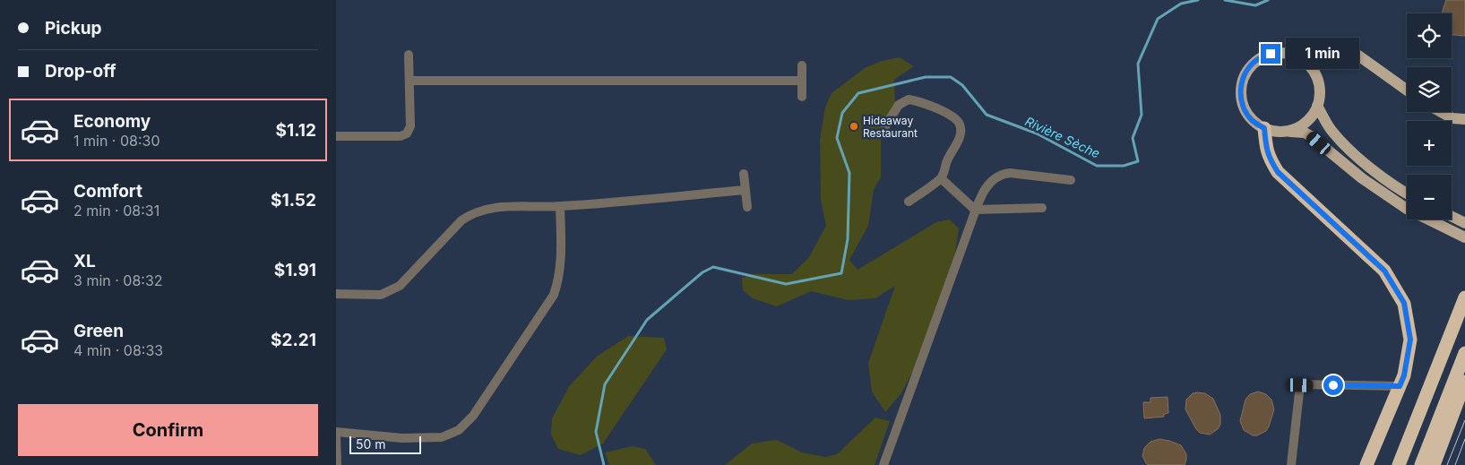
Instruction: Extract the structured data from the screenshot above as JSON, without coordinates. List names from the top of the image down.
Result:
{
  "water": ["Rivière Sèche"],
  "places": ["Hideaway Restaurant"],
  "scale_bar": "50 m",
  "page": {
    "banner": ["Pickup", "Drop-off"],
    "map_buttons": ["+", "−"],
    "bubble": "1 min",
    "list": [
      {
        "name": "Economy",
        "note": "1 min · 08:30",
        "value": "$1.12"
      },
      {
        "name": "Comfort",
        "note": "2 min · 08:31",
        "value": "$1.52"
      },
      {
        "name": "XL",
        "note": "3 min · 08:32",
        "value": "$1.91"
      },
      {
        "name": "Green",
        "note": "4 min · 08:33",
        "value": "$2.21"
      }
    ],
    "buttons": "Confirm",
    "scale": "50 m"
  }
}
